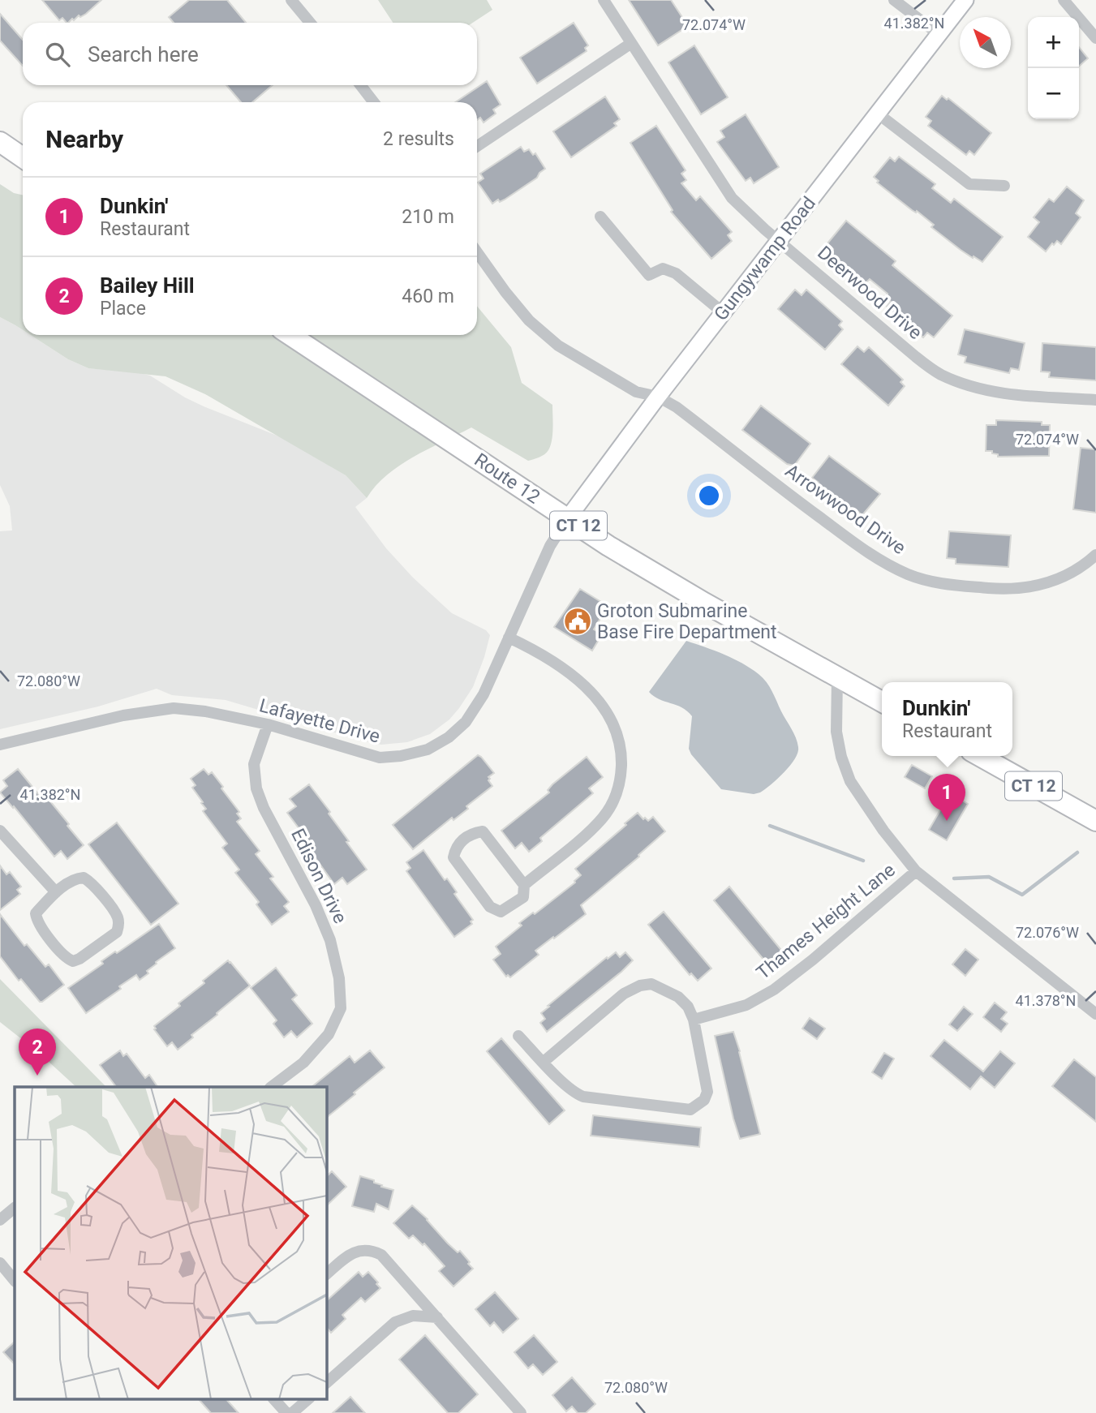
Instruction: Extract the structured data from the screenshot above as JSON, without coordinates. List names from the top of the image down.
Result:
{
  "streets": {
    "highway": ["Route 12", "CT 12"],
    "street": [
      "Gungywamp Road",
      "Deerwood Drive",
      "Arrowwood Drive",
      "Lafayette Drive",
      "Edison Drive",
      "Thames Height Lane"
    ]
  },
  "crossings": [
    ["Gungywamp Road", "Deerwood Drive"],
    ["Gungywamp Road", "Route 12"],
    ["Gungywamp Road", "Arrowwood Drive"],
    ["Gungywamp Road", "Lafayette Drive"],
    ["Route 12", "Lafayette Drive"],
    ["Lafayette Drive", "Edison Drive"]
  ],
  "places": {
    "public building": ["Groton Submarine Base Fire Department"]
  },
  "north": "top left",
  "page": {
    "map_buttons": ["+", "−"],
    "search": "Search here",
    "heading": ["Nearby", "2 results"],
    "list": [
      {
        "mark": "1",
        "name": "Dunkin'",
        "note": "Restaurant",
        "value": "210 m"
      },
      {
        "mark": "2",
        "name": "Bailey Hill",
        "note": "Place",
        "value": "460 m"
      }
    ],
    "popup": ["Dunkin'", "Restaurant"],
    "pins": ["1", "2"]
  },
  "coordinates": [
    "41.382°N",
    "72.074°W",
    "72.080°W",
    "72.076°W",
    "41.378°N"
  ]
}
